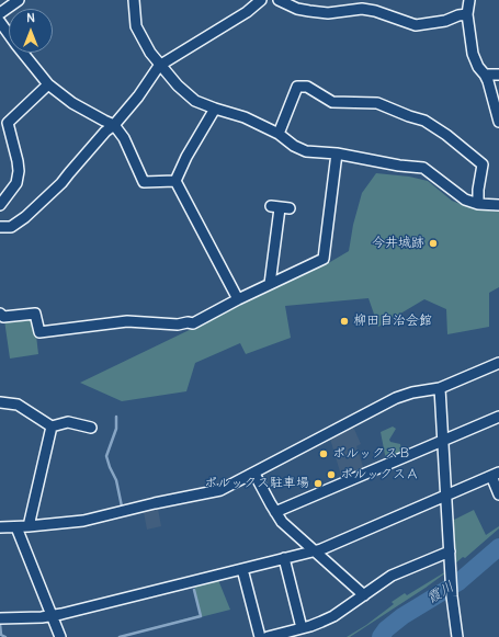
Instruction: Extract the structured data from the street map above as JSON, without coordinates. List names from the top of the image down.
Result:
{
  "water": ["霞川"],
  "places": [
    "今井城跡",
    "柳田自治会館",
    "ポルックスＢ",
    "ポルックスＡ",
    "ポルックス駐車場"
  ],
  "north": "top"
}
